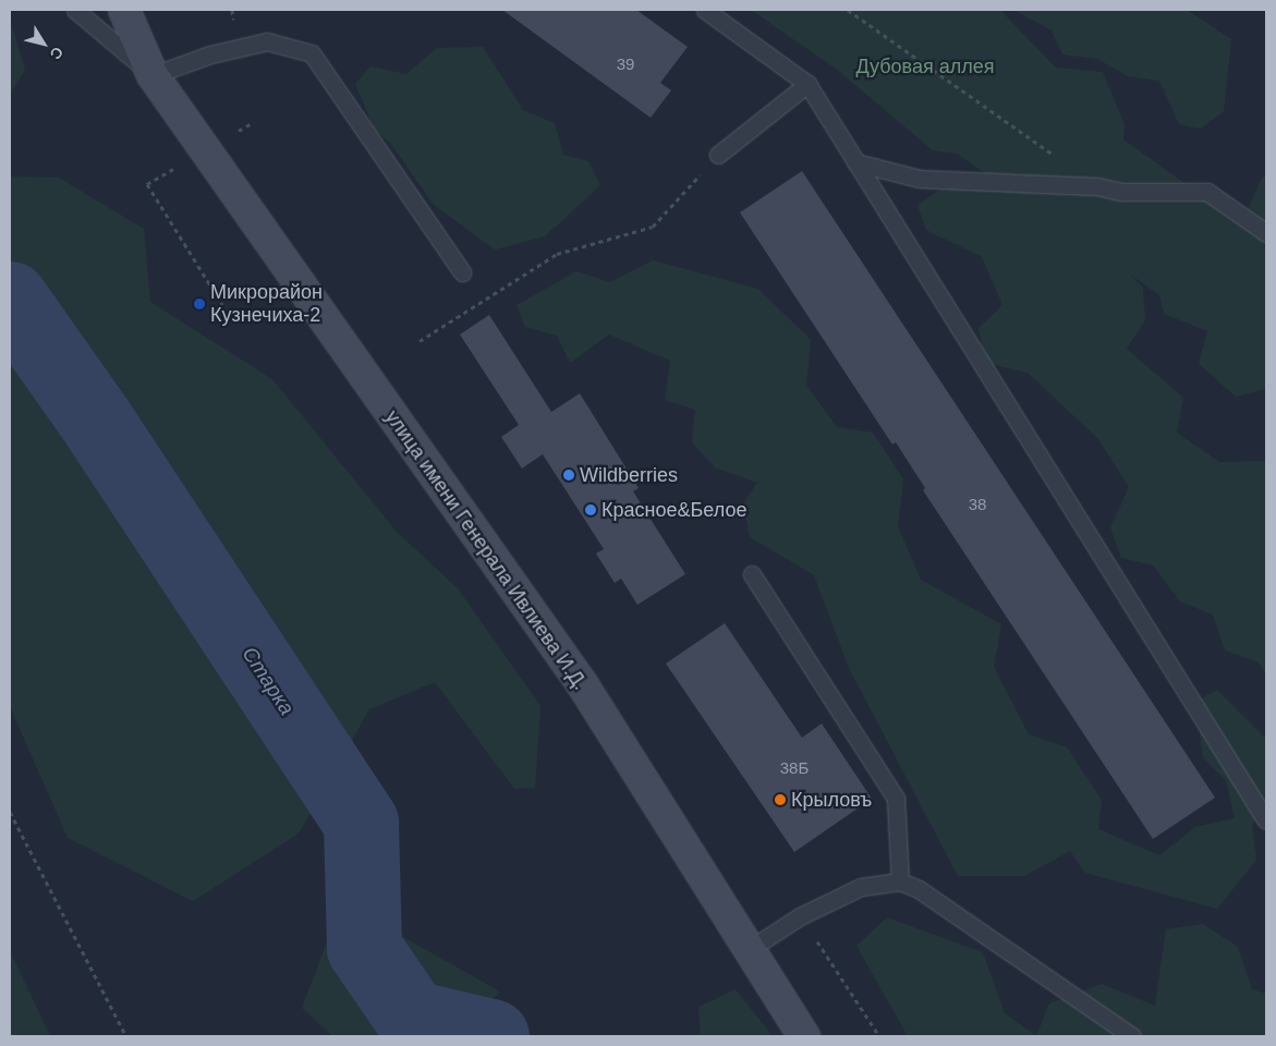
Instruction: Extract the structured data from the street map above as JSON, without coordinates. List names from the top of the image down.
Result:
{
  "streets": {
    "street": ["улица имени Генерала Ивлиева И.Д."]
  },
  "water": ["Старка"],
  "parks": ["Дубовая аллея"],
  "places": [
    "Микрорайон Кузнечиха-2",
    "Wildberries",
    "Красное&Белое",
    "Крыловъ"
  ],
  "house_numbers": ["39", "38", "38Б"],
  "north": "bottom right"
}
